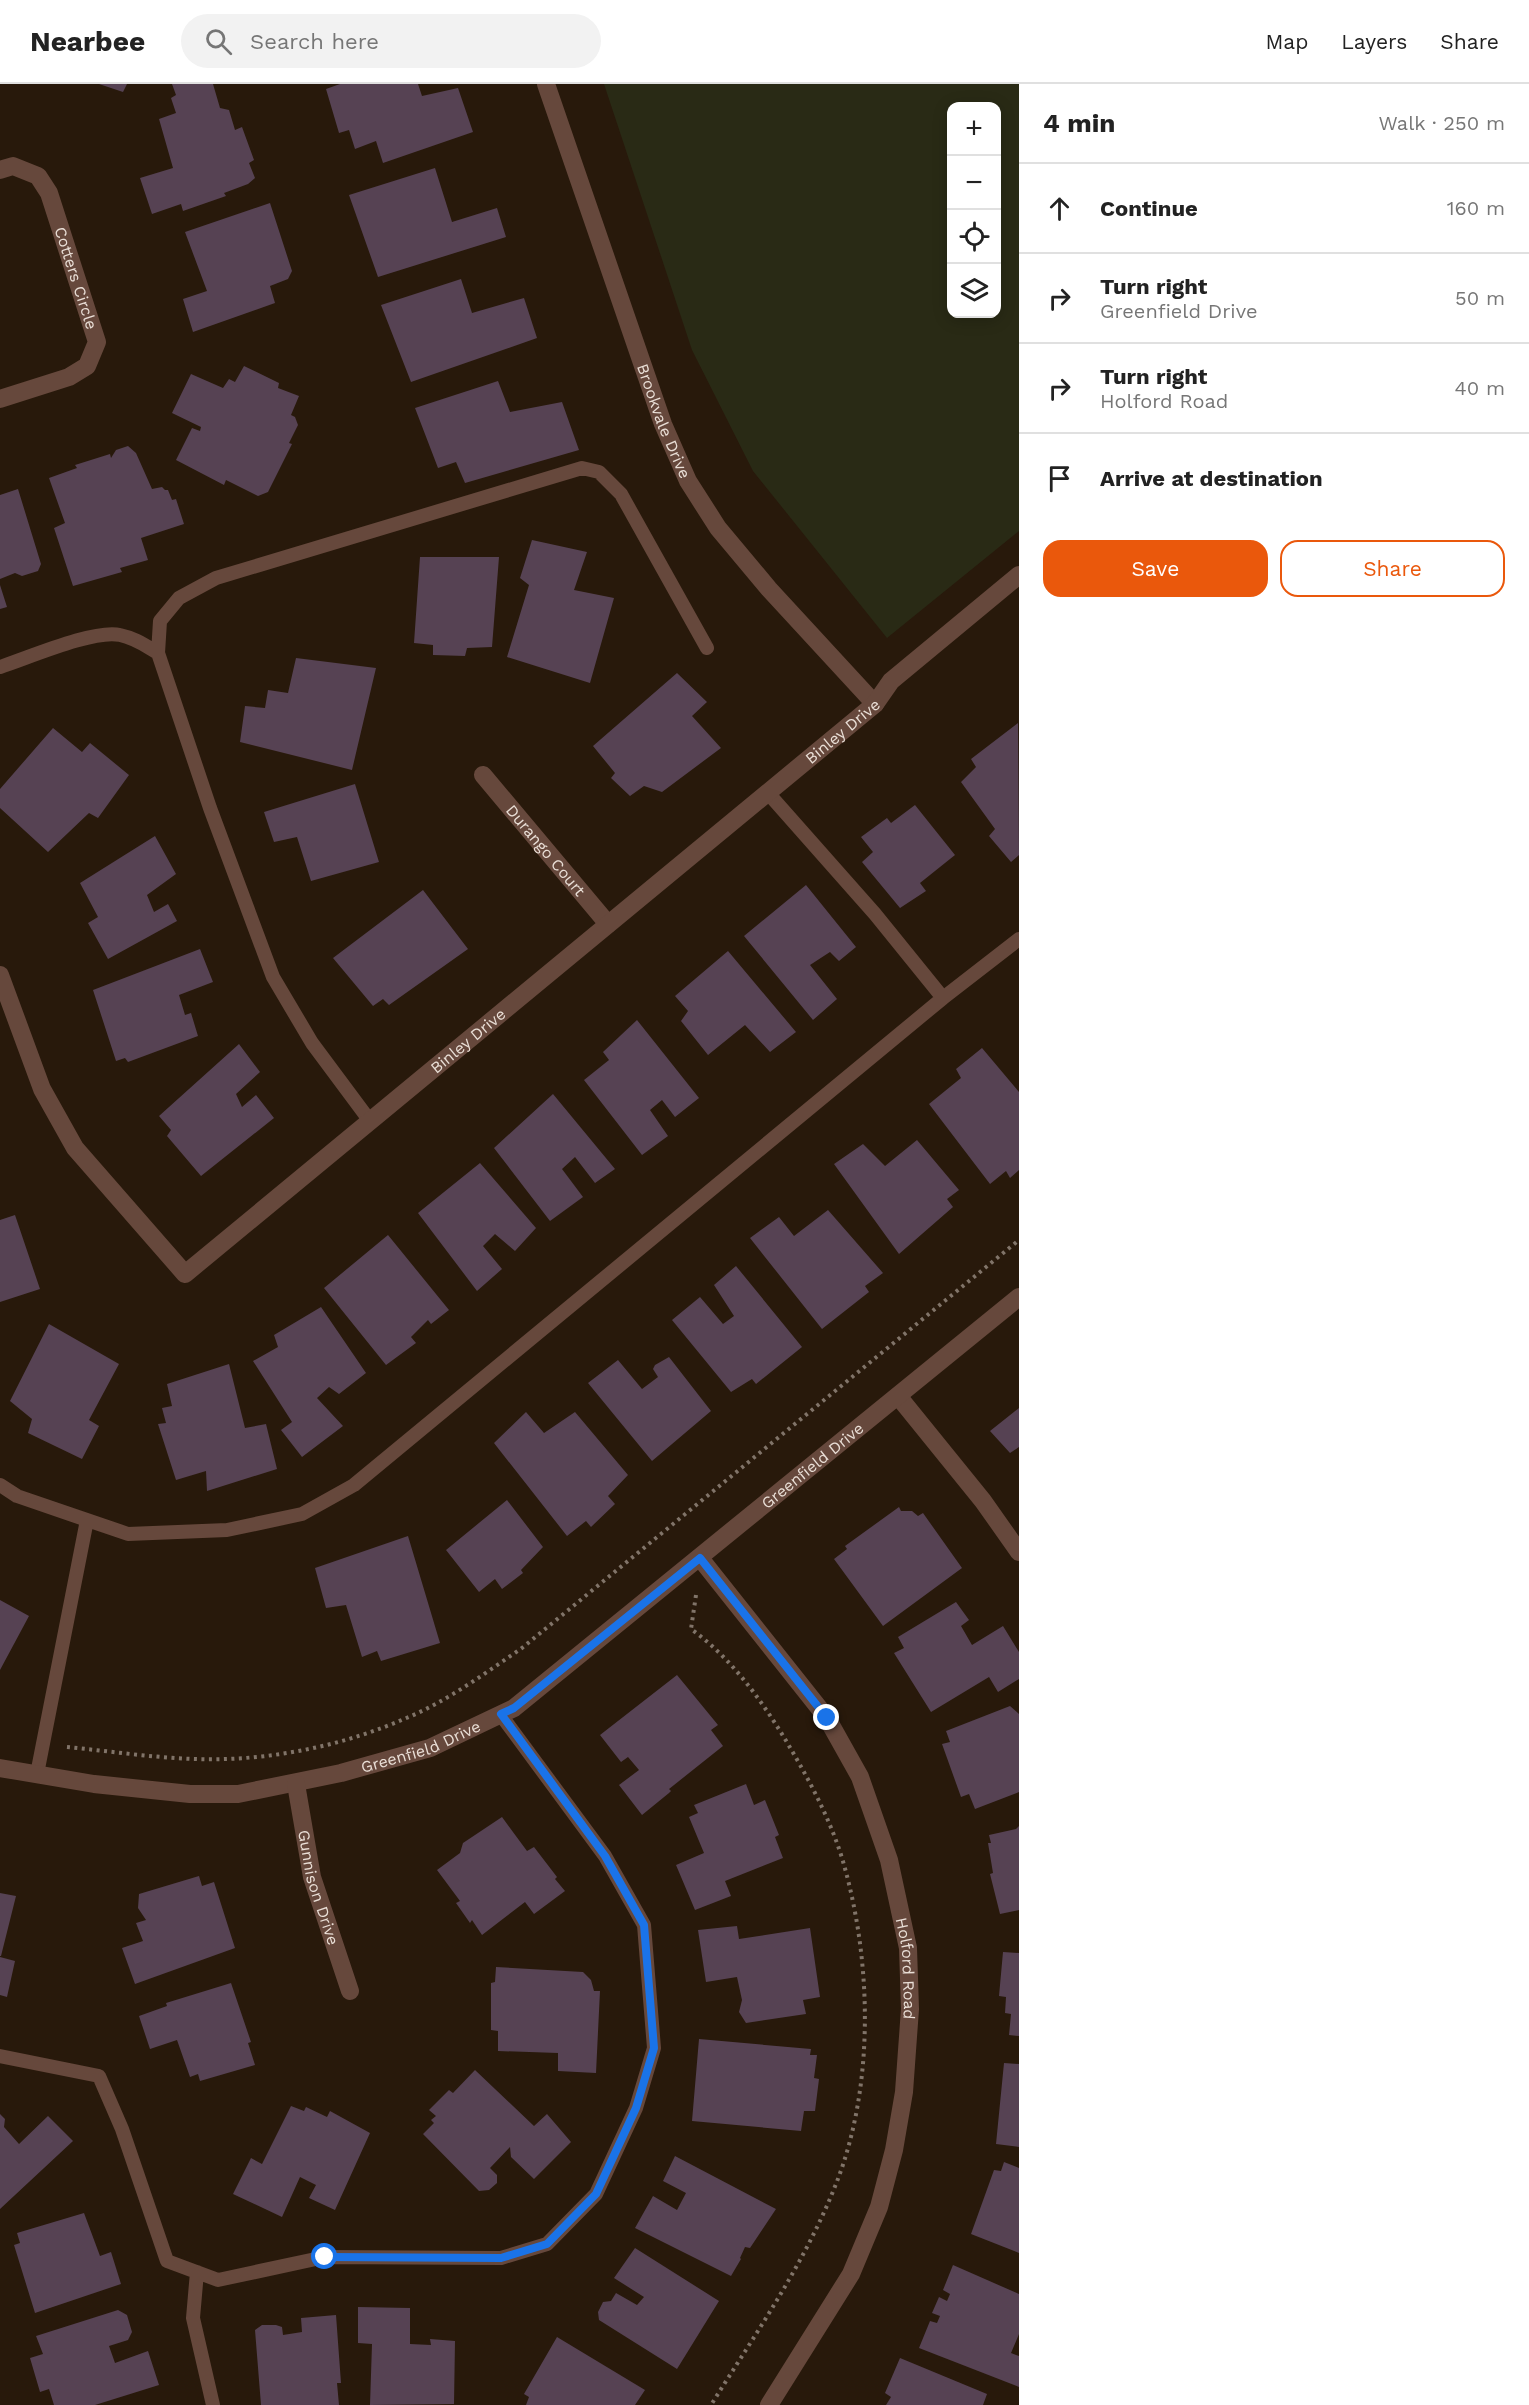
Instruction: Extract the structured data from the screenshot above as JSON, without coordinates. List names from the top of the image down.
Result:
{
  "streets": {
    "street": [
      "Cotters Circle",
      "Brookvale Drive",
      "Binley Drive",
      "Durango Court",
      "Greenfield Drive",
      "Gunnison Drive",
      "Holford Road"
    ]
  },
  "crossings": [
    ["Brookvale Drive", "Binley Drive"],
    ["Binley Drive", "Durango Court"],
    ["Greenfield Drive", "Gunnison Drive"],
    ["Greenfield Drive", "Holford Road"]
  ],
  "page": {
    "header": "Nearbee",
    "search": "Search here",
    "nav": ["Map", "Layers", "Share"],
    "heading": ["4 min", "Walk · 250 m"],
    "map_buttons": ["+", "−"],
    "list": [
      ["Continue", "160 m"],
      ["Turn right", "Greenfield Drive", "50 m"],
      ["Turn right", "Holford Road", "40 m"],
      "Arrive at destination"
    ],
    "buttons": ["Save", "Share"]
  }
}
